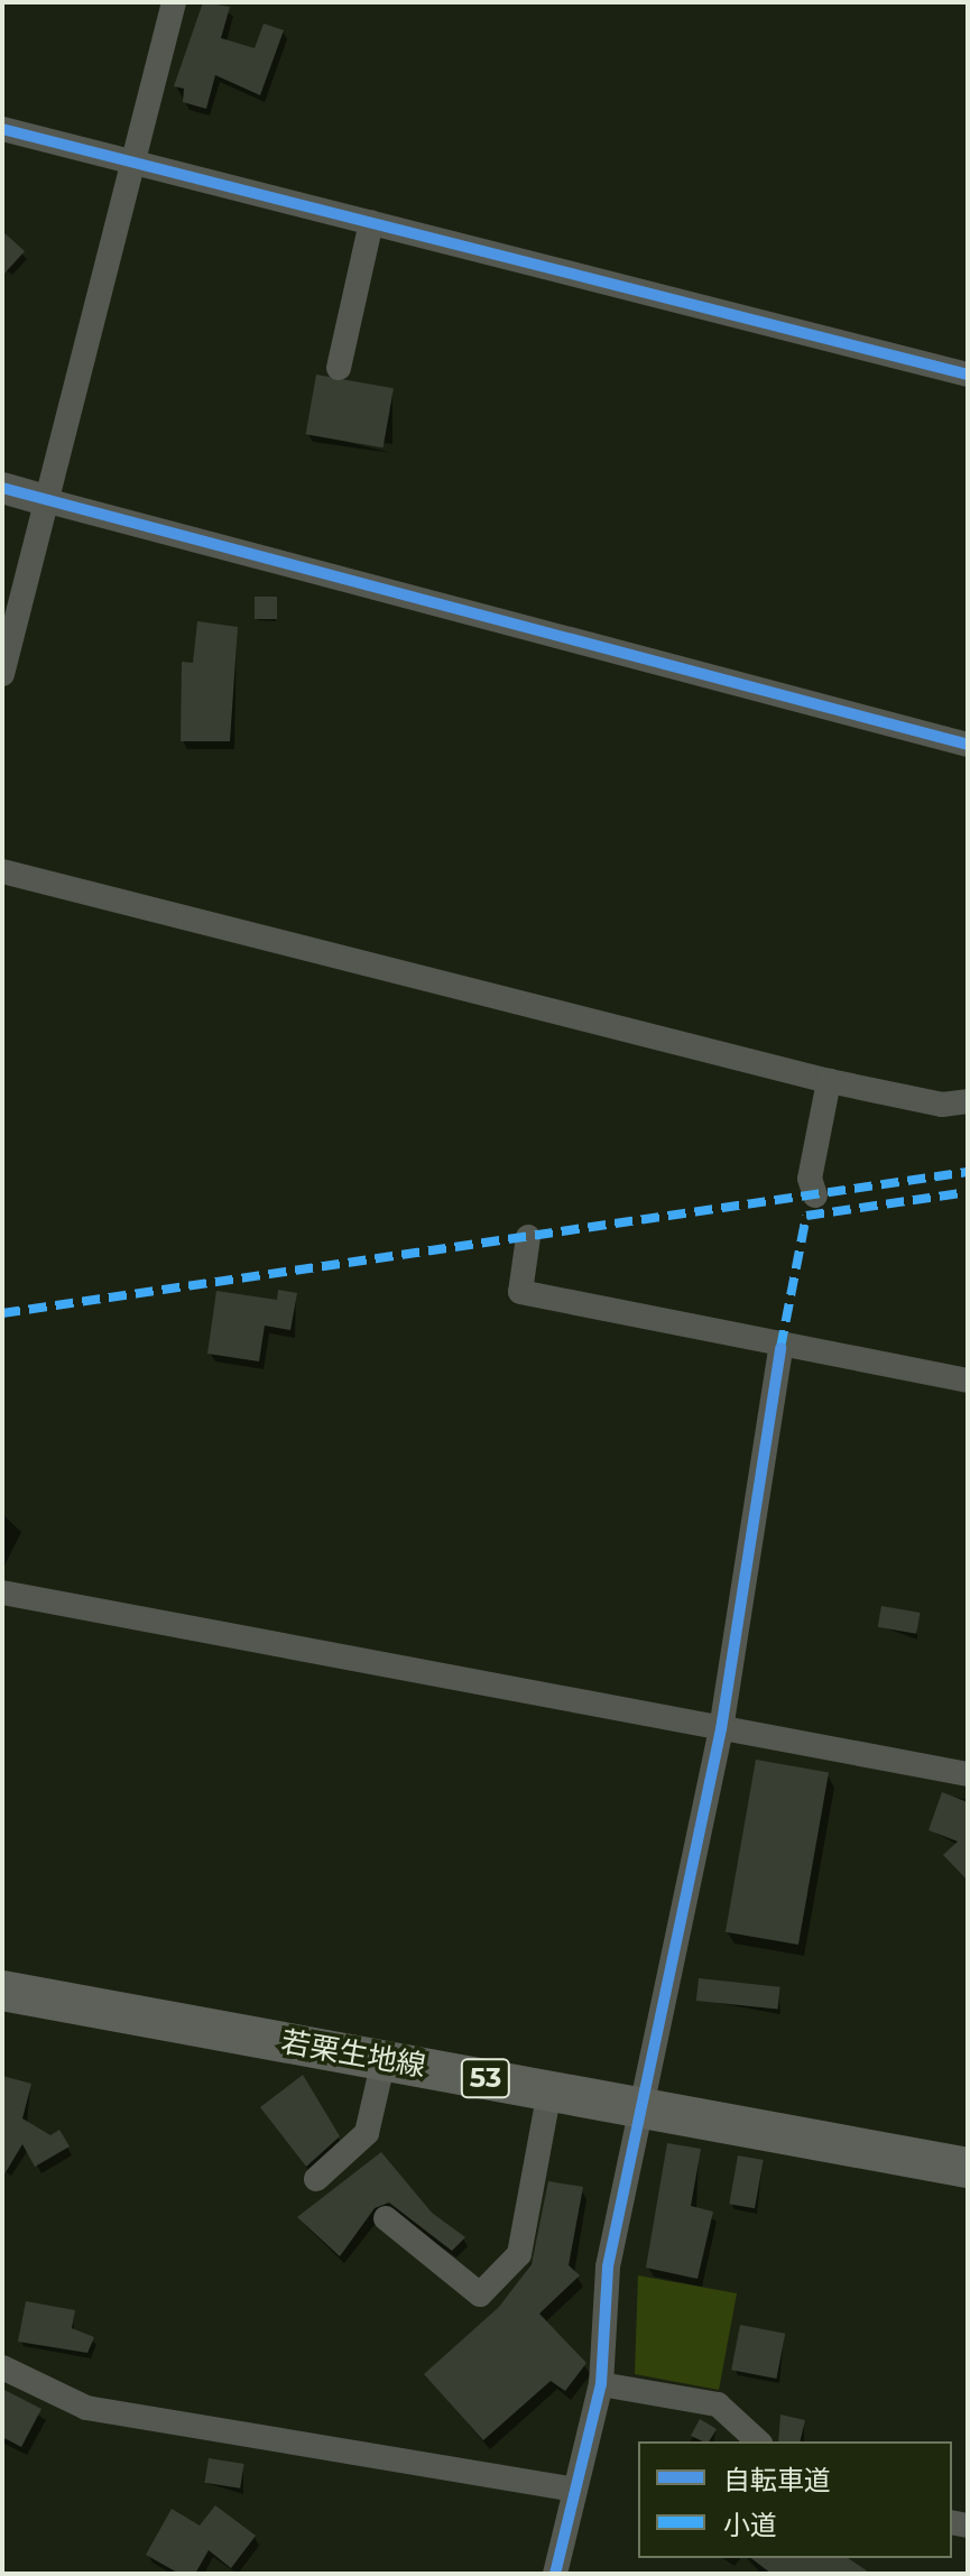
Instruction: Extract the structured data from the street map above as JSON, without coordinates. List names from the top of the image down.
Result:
{
  "streets": {
    "main road": ["若栗生地線", "53"]
  },
  "legend": ["自転車道", "小道"]
}
